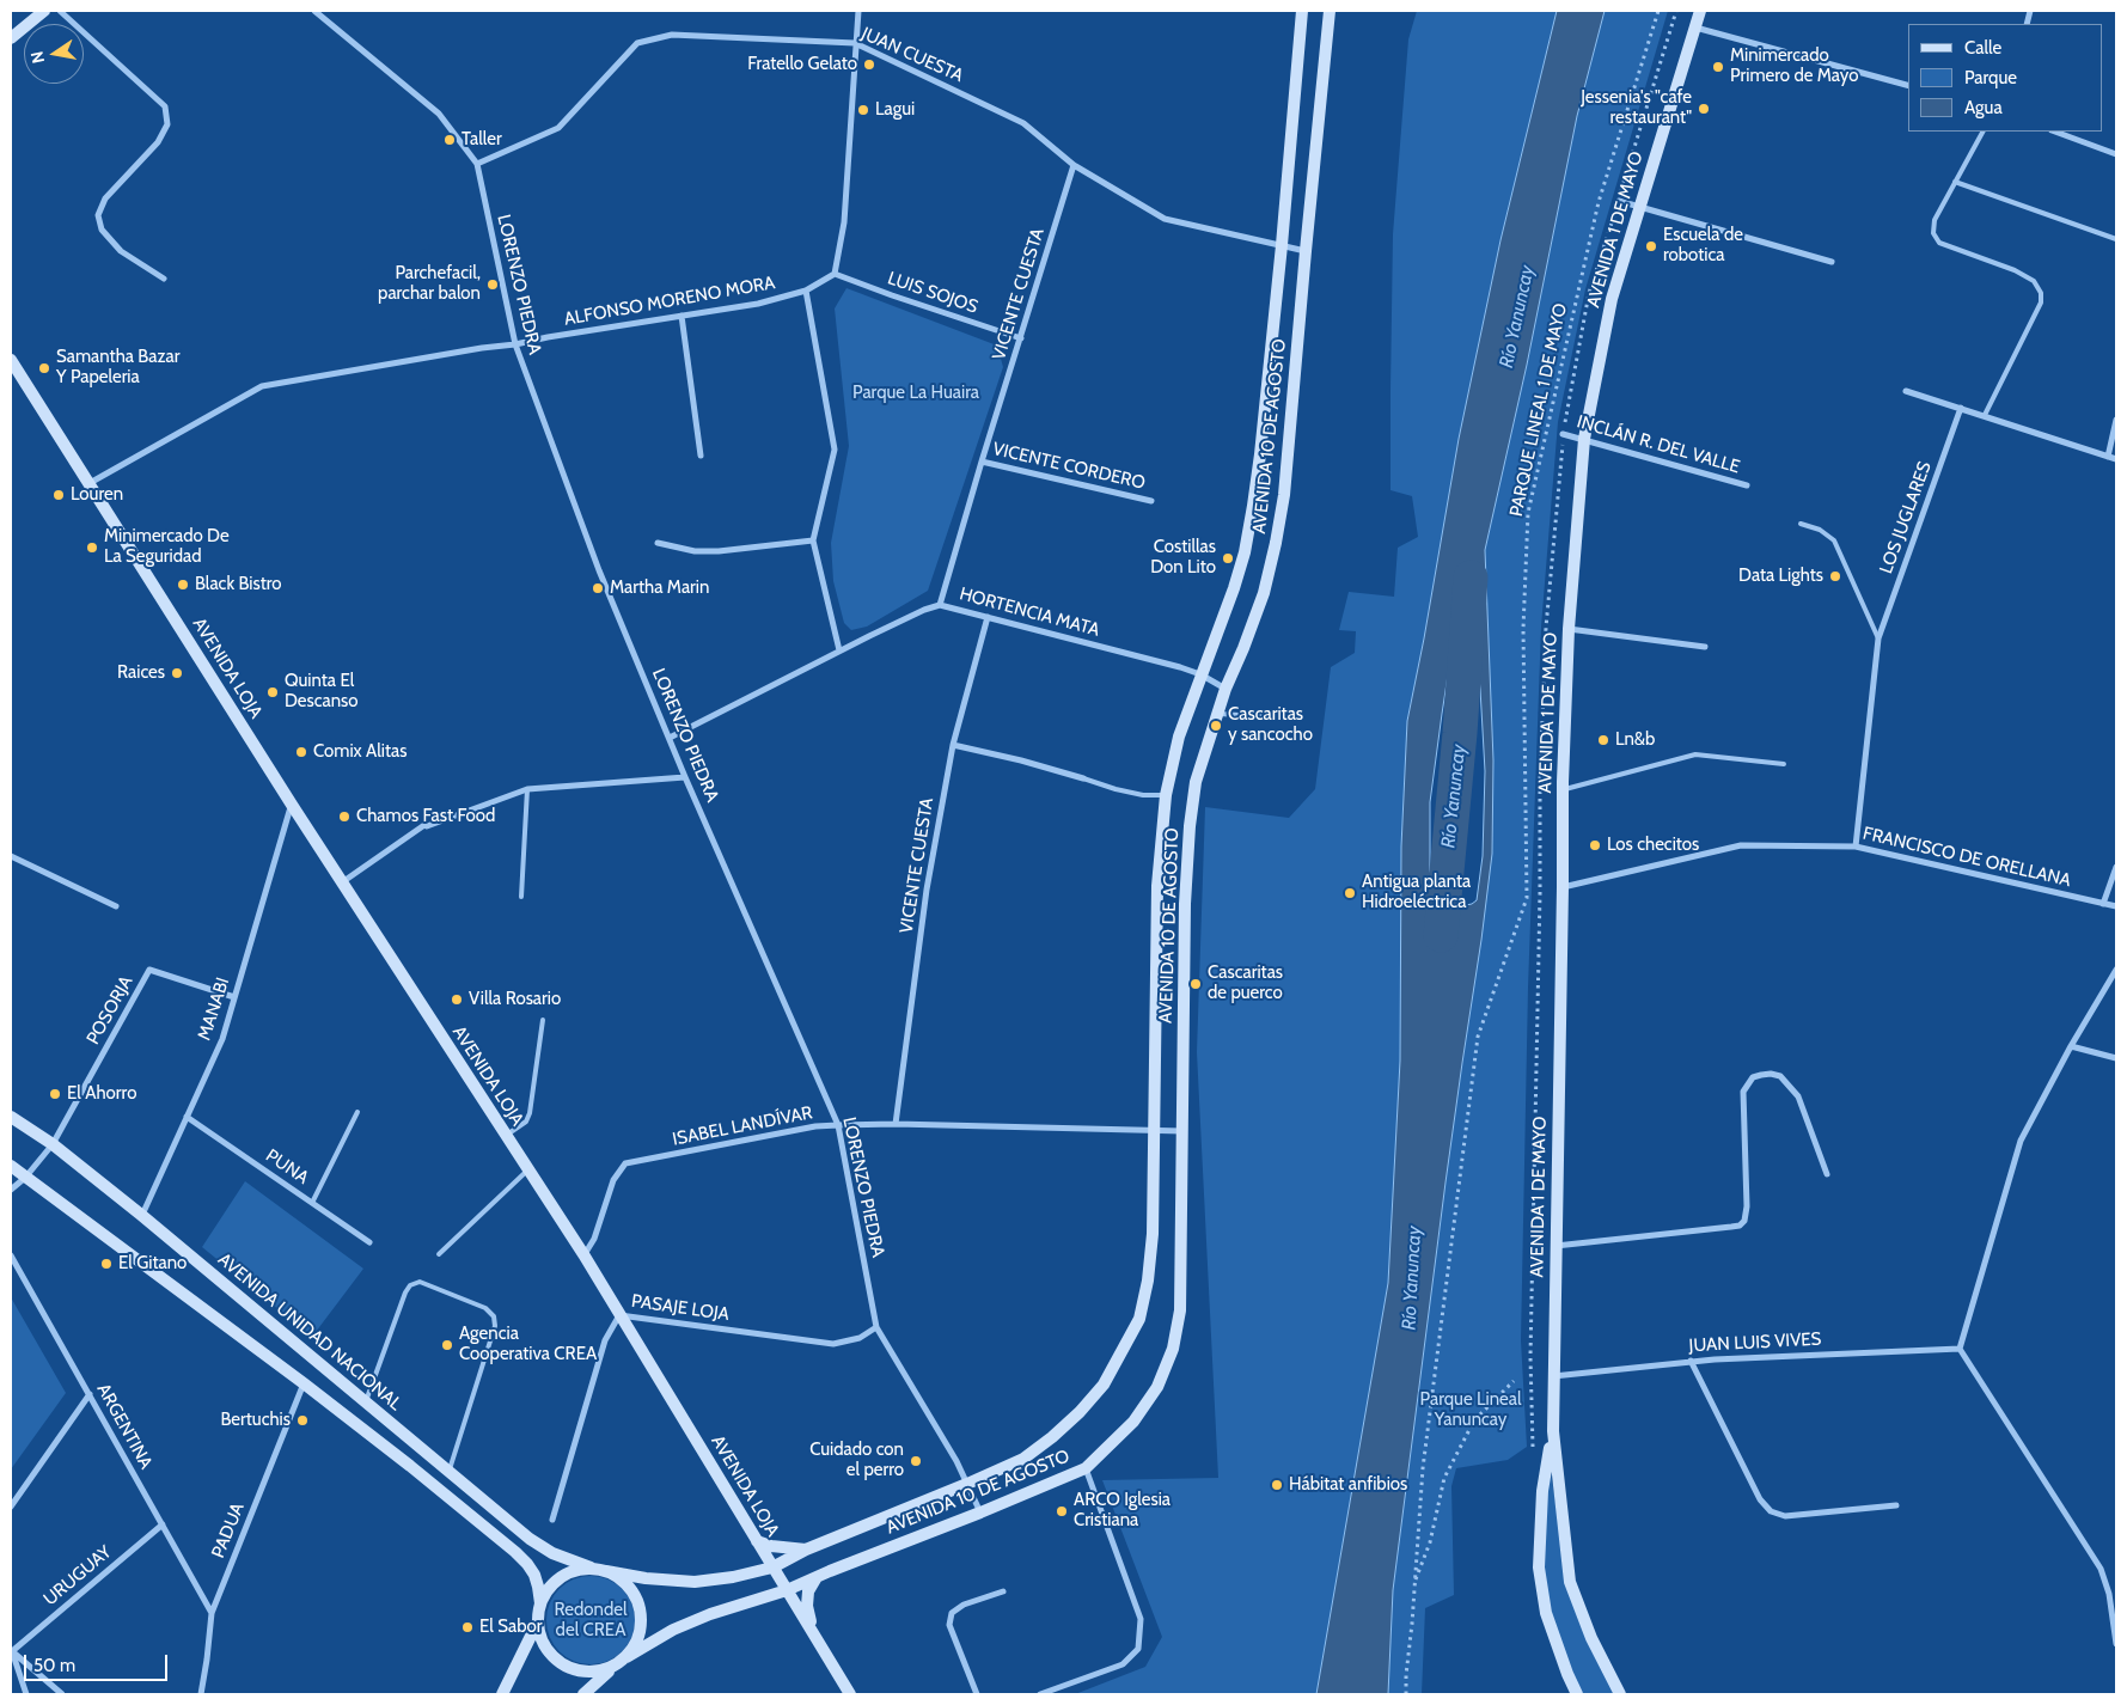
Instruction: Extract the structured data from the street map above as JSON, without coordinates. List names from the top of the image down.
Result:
{
  "streets": {
    "main road": [
      "AVENIDA 1 DE MAYO",
      "AVENIDA 10 DE AGOSTO",
      "AVENIDA LOJA",
      "AVENIDA UNIDAD NACIONAL"
    ],
    "street": [
      "JUAN CUESTA",
      "LORENZO PIEDRA",
      "LUIS SOJOS",
      "VICENTE CUESTA",
      "ALFONSO MORENO MORA",
      "INCLÁN R. DEL VALLE",
      "VICENTE CORDERO",
      "LOS JUGLARES",
      "HORTENCIA MATA",
      "FRANCISCO DE ORELLANA",
      "MANABI",
      "POSORJA",
      "ISABEL LANDÍVAR",
      "PUNA",
      "PASAJE LOJA",
      "JUAN LUIS VIVES",
      "ARGENTINA",
      "PADUA",
      "URUGUAY"
    ],
    "path": ["PARQUE LINEAL 1 DE MAYO"]
  },
  "crossings": [
    ["JUAN CUESTA", "LORENZO PIEDRA"],
    ["JUAN CUESTA", "VICENTE CUESTA"],
    ["JUAN CUESTA", "AVENIDA 10 DE AGOSTO"],
    ["AVENIDA 1 DE MAYO", "INCLÁN R. DEL VALLE"],
    ["AVENIDA 1 DE MAYO", "FRANCISCO DE ORELLANA"],
    ["AVENIDA 1 DE MAYO", "JUAN LUIS VIVES"],
    ["LORENZO PIEDRA", "ALFONSO MORENO MORA"],
    ["LORENZO PIEDRA", "AVENIDA 10 DE AGOSTO"],
    ["LORENZO PIEDRA", "HORTENCIA MATA"],
    ["LORENZO PIEDRA", "ISABEL LANDÍVAR"],
    ["LORENZO PIEDRA", "PASAJE LOJA"],
    ["LUIS SOJOS", "VICENTE CUESTA"],
    ["LUIS SOJOS", "ALFONSO MORENO MORA"],
    ["VICENTE CUESTA", "VICENTE CORDERO"],
    ["VICENTE CUESTA", "HORTENCIA MATA"],
    ["VICENTE CUESTA", "ISABEL LANDÍVAR"],
    ["ALFONSO MORENO MORA", "AVENIDA LOJA"],
    ["AVENIDA 10 DE AGOSTO", "HORTENCIA MATA"],
    ["AVENIDA 10 DE AGOSTO", "AVENIDA LOJA"],
    ["AVENIDA 10 DE AGOSTO", "ISABEL LANDÍVAR"],
    ["AVENIDA 10 DE AGOSTO", "AVENIDA UNIDAD NACIONAL"],
    ["LOS JUGLARES", "FRANCISCO DE ORELLANA"],
    ["AVENIDA LOJA", "MANABI"],
    ["AVENIDA LOJA", "ISABEL LANDÍVAR"],
    ["AVENIDA LOJA", "PASAJE LOJA"],
    ["MANABI", "POSORJA"],
    ["MANABI", "PUNA"],
    ["MANABI", "AVENIDA UNIDAD NACIONAL"],
    ["POSORJA", "AVENIDA UNIDAD NACIONAL"],
    ["ARGENTINA", "PADUA"],
    ["ARGENTINA", "URUGUAY"]
  ],
  "water": ["Río Yanuncay"],
  "parks": ["Parque La Huaira", "Parque Lineal Yanuncay", "Redondel del CREA"],
  "places": [
    "Fratello Gelato",
    "Minimercado Primero de Mayo",
    "Jessenia's \"cafe restaurant\"",
    "Lagui",
    "Taller",
    "Escuela de robotica",
    "Parchefacil, parchar balon",
    "Samantha Bazar Y Papeleria",
    "Louren",
    "Minimercado De La Seguridad",
    "Costillas Don Lito",
    "Data Lights",
    "Black Bistro",
    "Martha Marin",
    "Raices",
    "Quinta El Descanso",
    "Cascaritas y sancocho",
    "Ln&b",
    "Comix Alitas",
    "Chamos Fast Food",
    "Los checitos",
    "Antigua planta Hidroeléctrica",
    "Cascaritas de puerco",
    "Villa Rosario",
    "El Ahorro",
    "El Gitano",
    "Agencia Cooperativa CREA",
    "Bertuchis",
    "Cuidado con el perro",
    "Hábitat anfibios",
    "ARCO Iglesia Cristiana",
    "El Sabor"
  ],
  "legend": ["Calle", "Parque", "Agua"],
  "scale_bar": "50 m",
  "north": "left"
}
